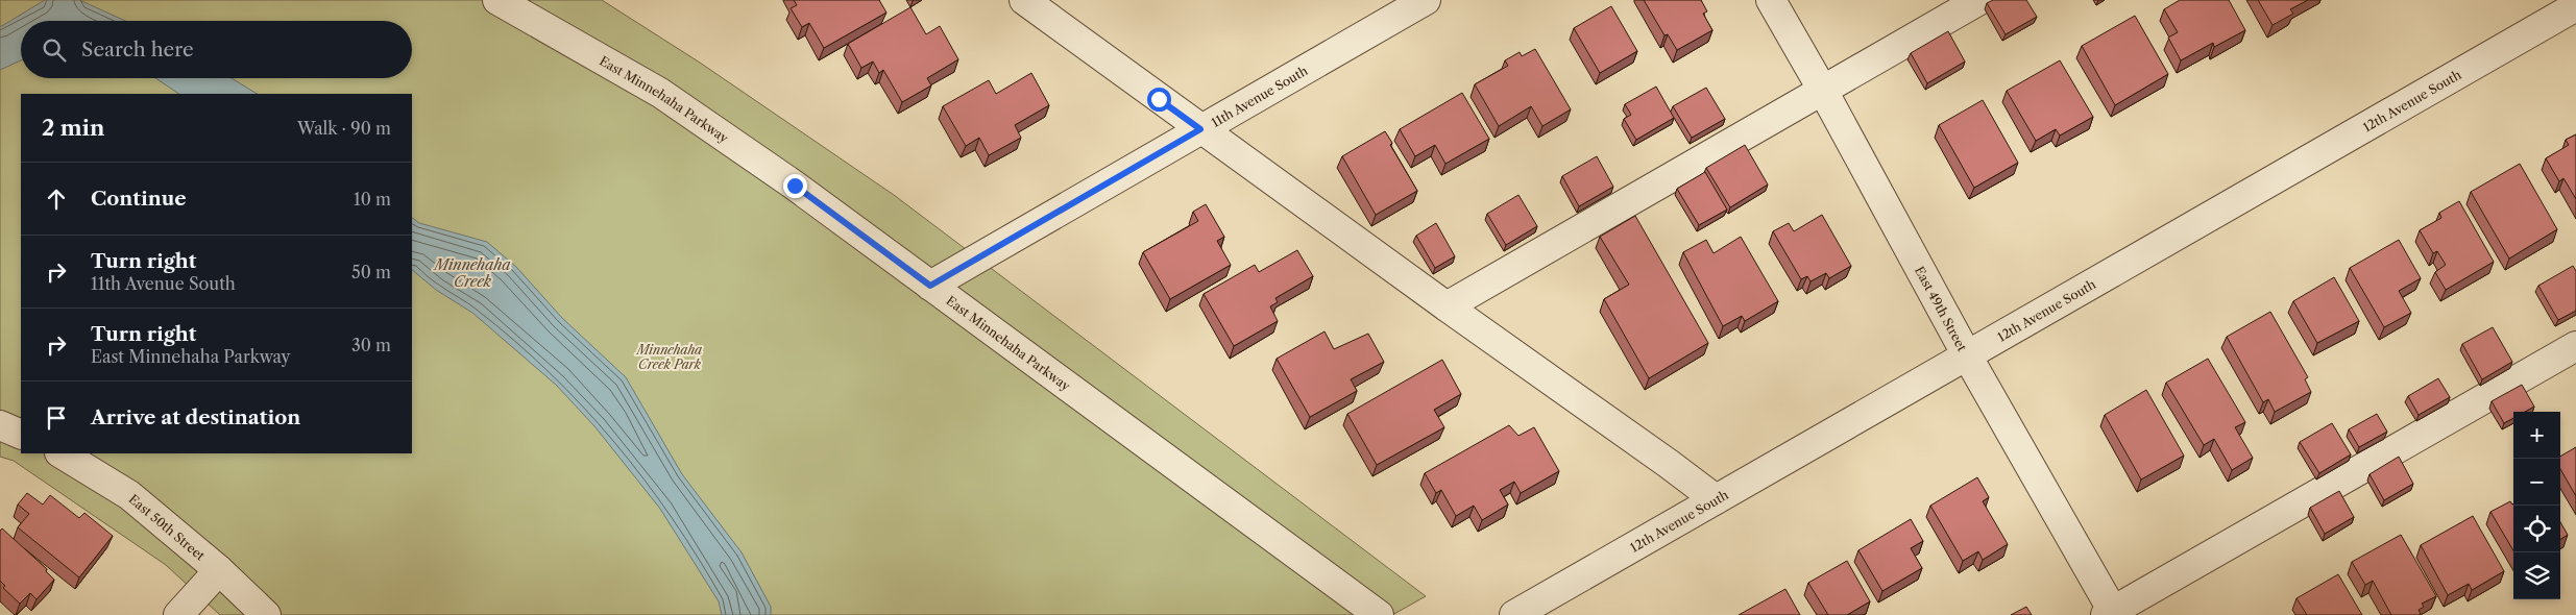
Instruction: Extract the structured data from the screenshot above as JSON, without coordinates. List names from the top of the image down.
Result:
{
  "streets": {
    "street": [
      "11th Avenue South",
      "East Minnehaha Parkway",
      "12th Avenue South",
      "East 49th Street",
      "East 50th Street"
    ]
  },
  "crossings": [
    ["11th Avenue South", "East Minnehaha Parkway"],
    ["12th Avenue South", "East 49th Street"]
  ],
  "water": ["Minnehaha Creek"],
  "parks": ["Minnehaha Creek Park"],
  "page": {
    "search": "Search here",
    "heading": ["2 min", "Walk · 90 m"],
    "list": [
      ["Continue", "10 m"],
      ["Turn right", "11th Avenue South", "50 m"],
      ["Turn right", "East Minnehaha Parkway", "30 m"],
      "Arrive at destination"
    ],
    "map_buttons": ["+", "−"]
  }
}
